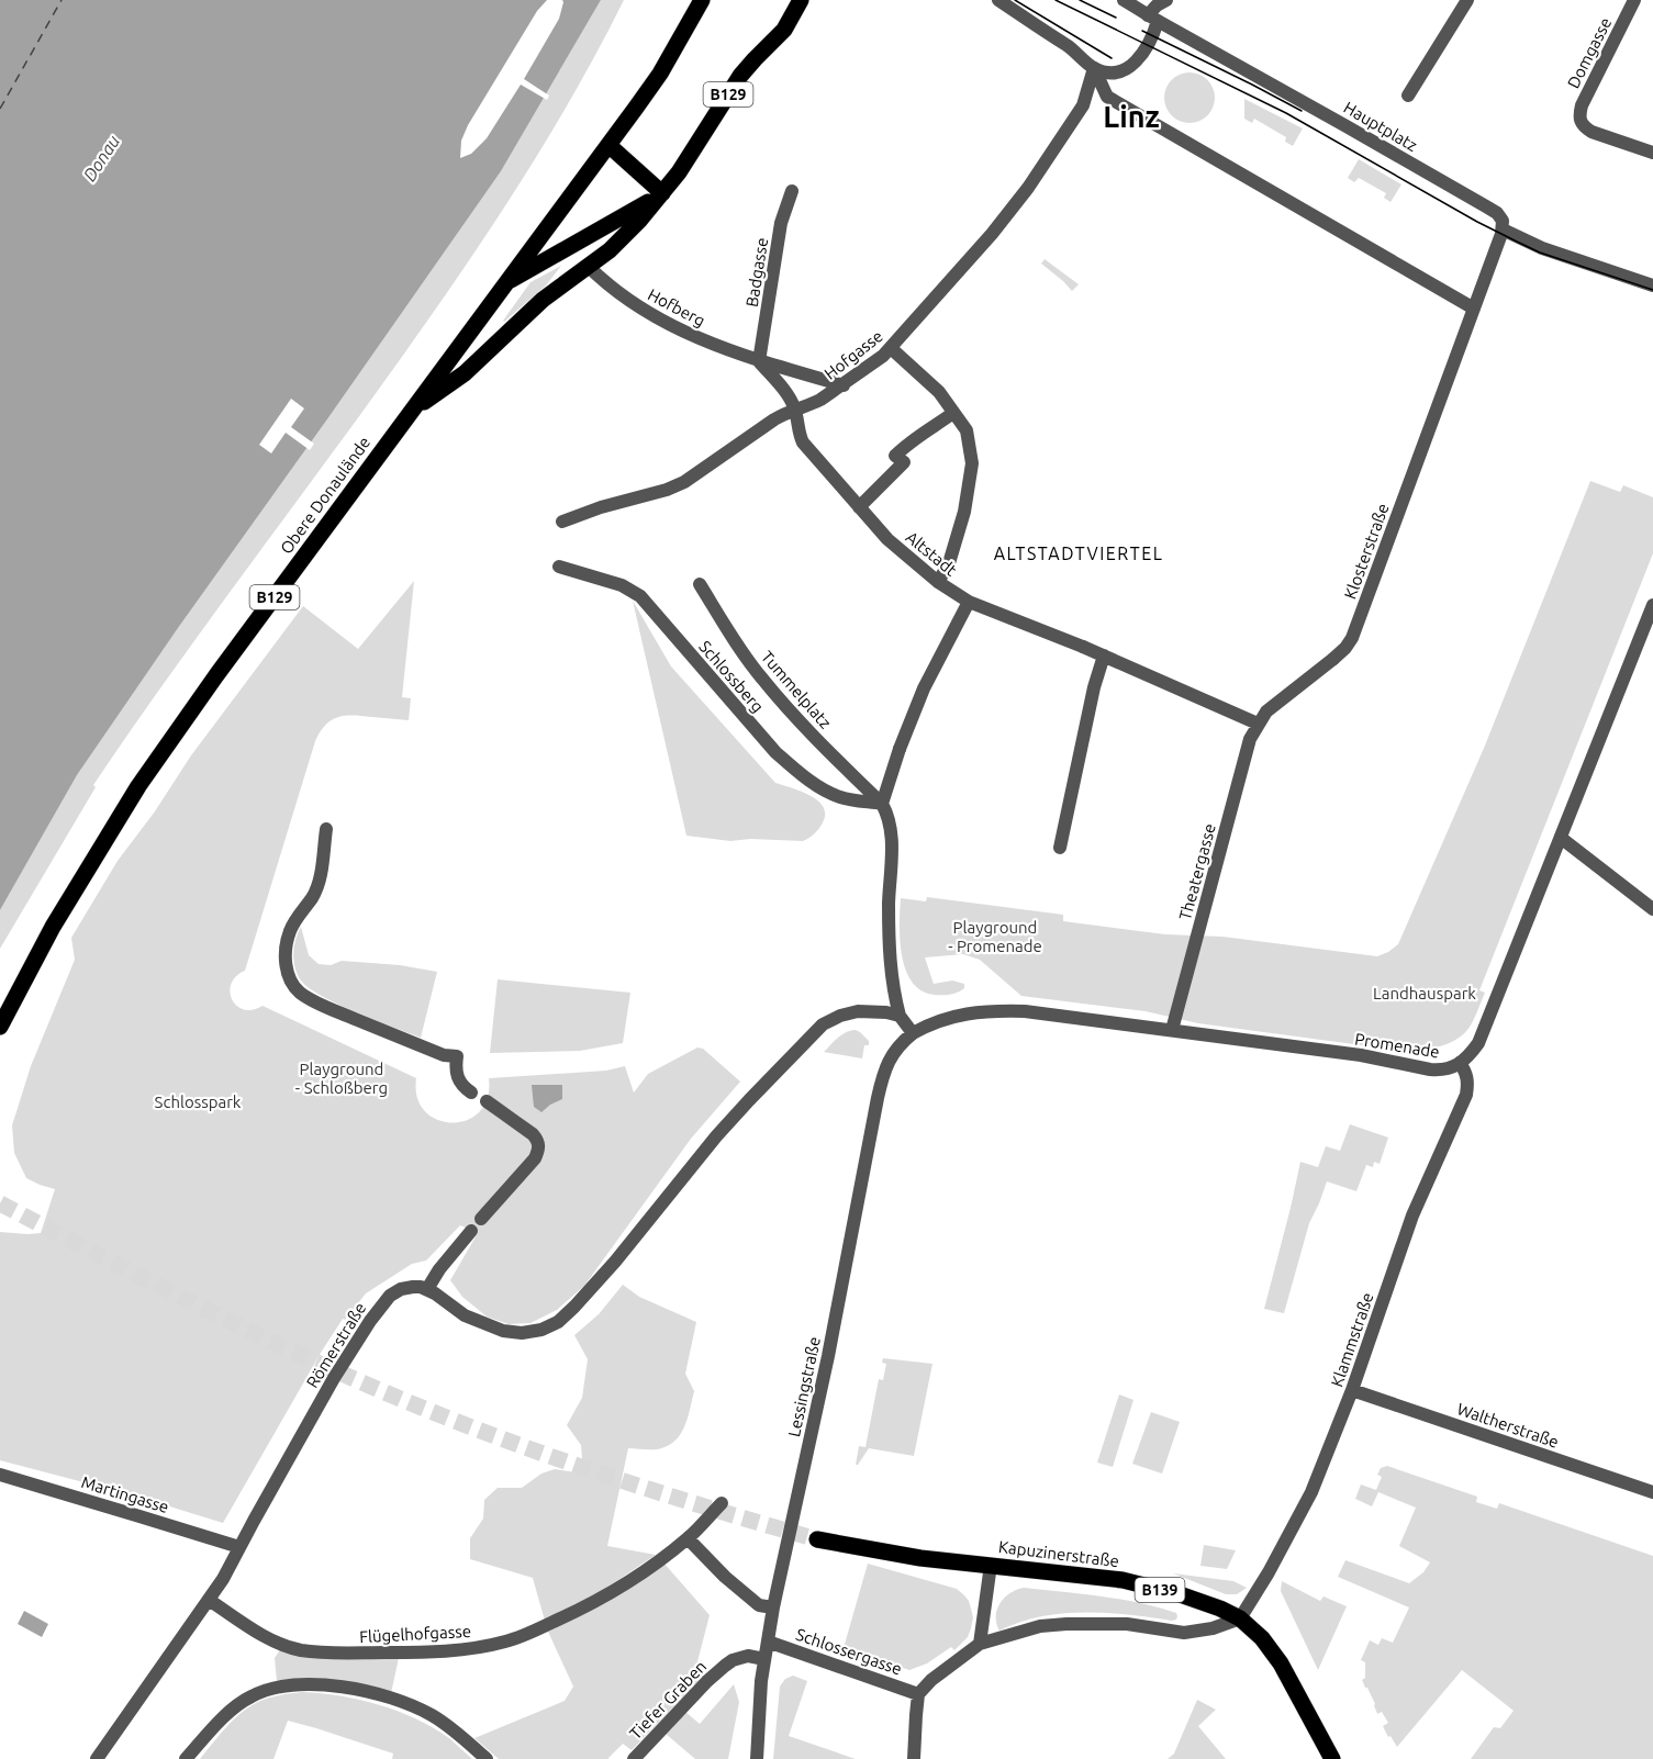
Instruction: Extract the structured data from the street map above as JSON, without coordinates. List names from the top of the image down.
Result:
{
  "streets": {
    "main road": [
      "B129",
      "Obere Donaulände",
      "Kapuzinerstraße",
      "B139"
    ],
    "street": [
      "Domgasse",
      "Hauptplatz",
      "Badgasse",
      "Hofberg",
      "Hofgasse",
      "Klosterstraße",
      "Altstadt",
      "Schlossberg",
      "Tummelplatz",
      "Theatergasse",
      "Promenade",
      "Klammstraße",
      "Römerstraße",
      "Lessingstraße",
      "Waltherstraße",
      "Martingasse",
      "Flügelhofgasse",
      "Schlossergasse",
      "Tiefer Graben"
    ]
  },
  "crossings": [
    ["B129", "Hofberg"],
    ["B129", "Obere Donaulände"],
    ["Badgasse", "Hofberg"],
    ["Hofberg", "Hofgasse"],
    ["Hofgasse", "Altstadt"],
    ["Klosterstraße", "Altstadt"],
    ["Klosterstraße", "Theatergasse"],
    ["Altstadt", "Theatergasse"],
    ["Schlossberg", "Tummelplatz"],
    ["Theatergasse", "Promenade"],
    ["Promenade", "Klammstraße"],
    ["Promenade", "Lessingstraße"],
    ["Klammstraße", "Waltherstraße"],
    ["Klammstraße", "Kapuzinerstraße"],
    ["Römerstraße", "Martingasse"],
    ["Römerstraße", "Flügelhofgasse"],
    ["Lessingstraße", "Schlossergasse"],
    ["Lessingstraße", "Tiefer Graben"]
  ],
  "districts": ["Linz", "ALTSTADTVIERTEL"],
  "water": ["Donau"],
  "parks": [
    "Playground - Promenade",
    "Landhauspark",
    "Playground - Schloßberg",
    "Schlosspark"
  ]
}
